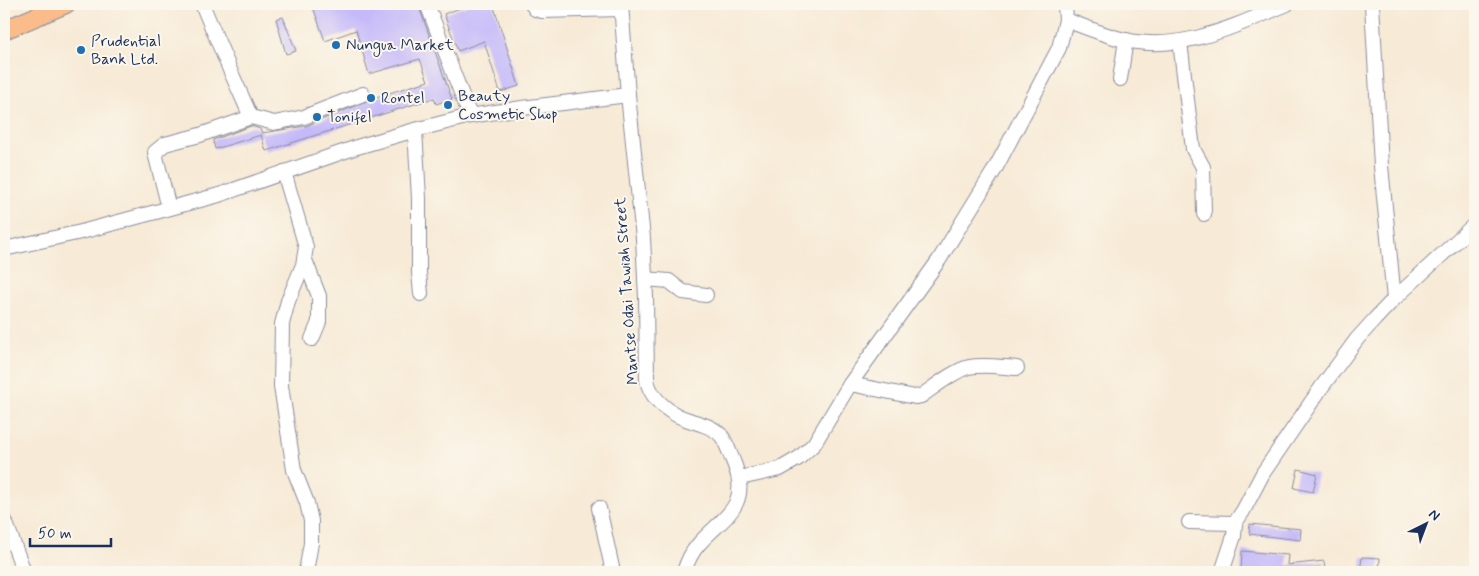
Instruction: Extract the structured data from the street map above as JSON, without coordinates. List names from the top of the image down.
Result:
{
  "streets": {
    "street": ["Mantse Odai Tawiah Street"]
  },
  "places": [
    "Nungua Market",
    "Prudential Bank Ltd.",
    "Rontel",
    "Beauty Cosmetic Shop",
    "Tonifel"
  ],
  "scale_bar": "50 m",
  "north": "top right"
}
